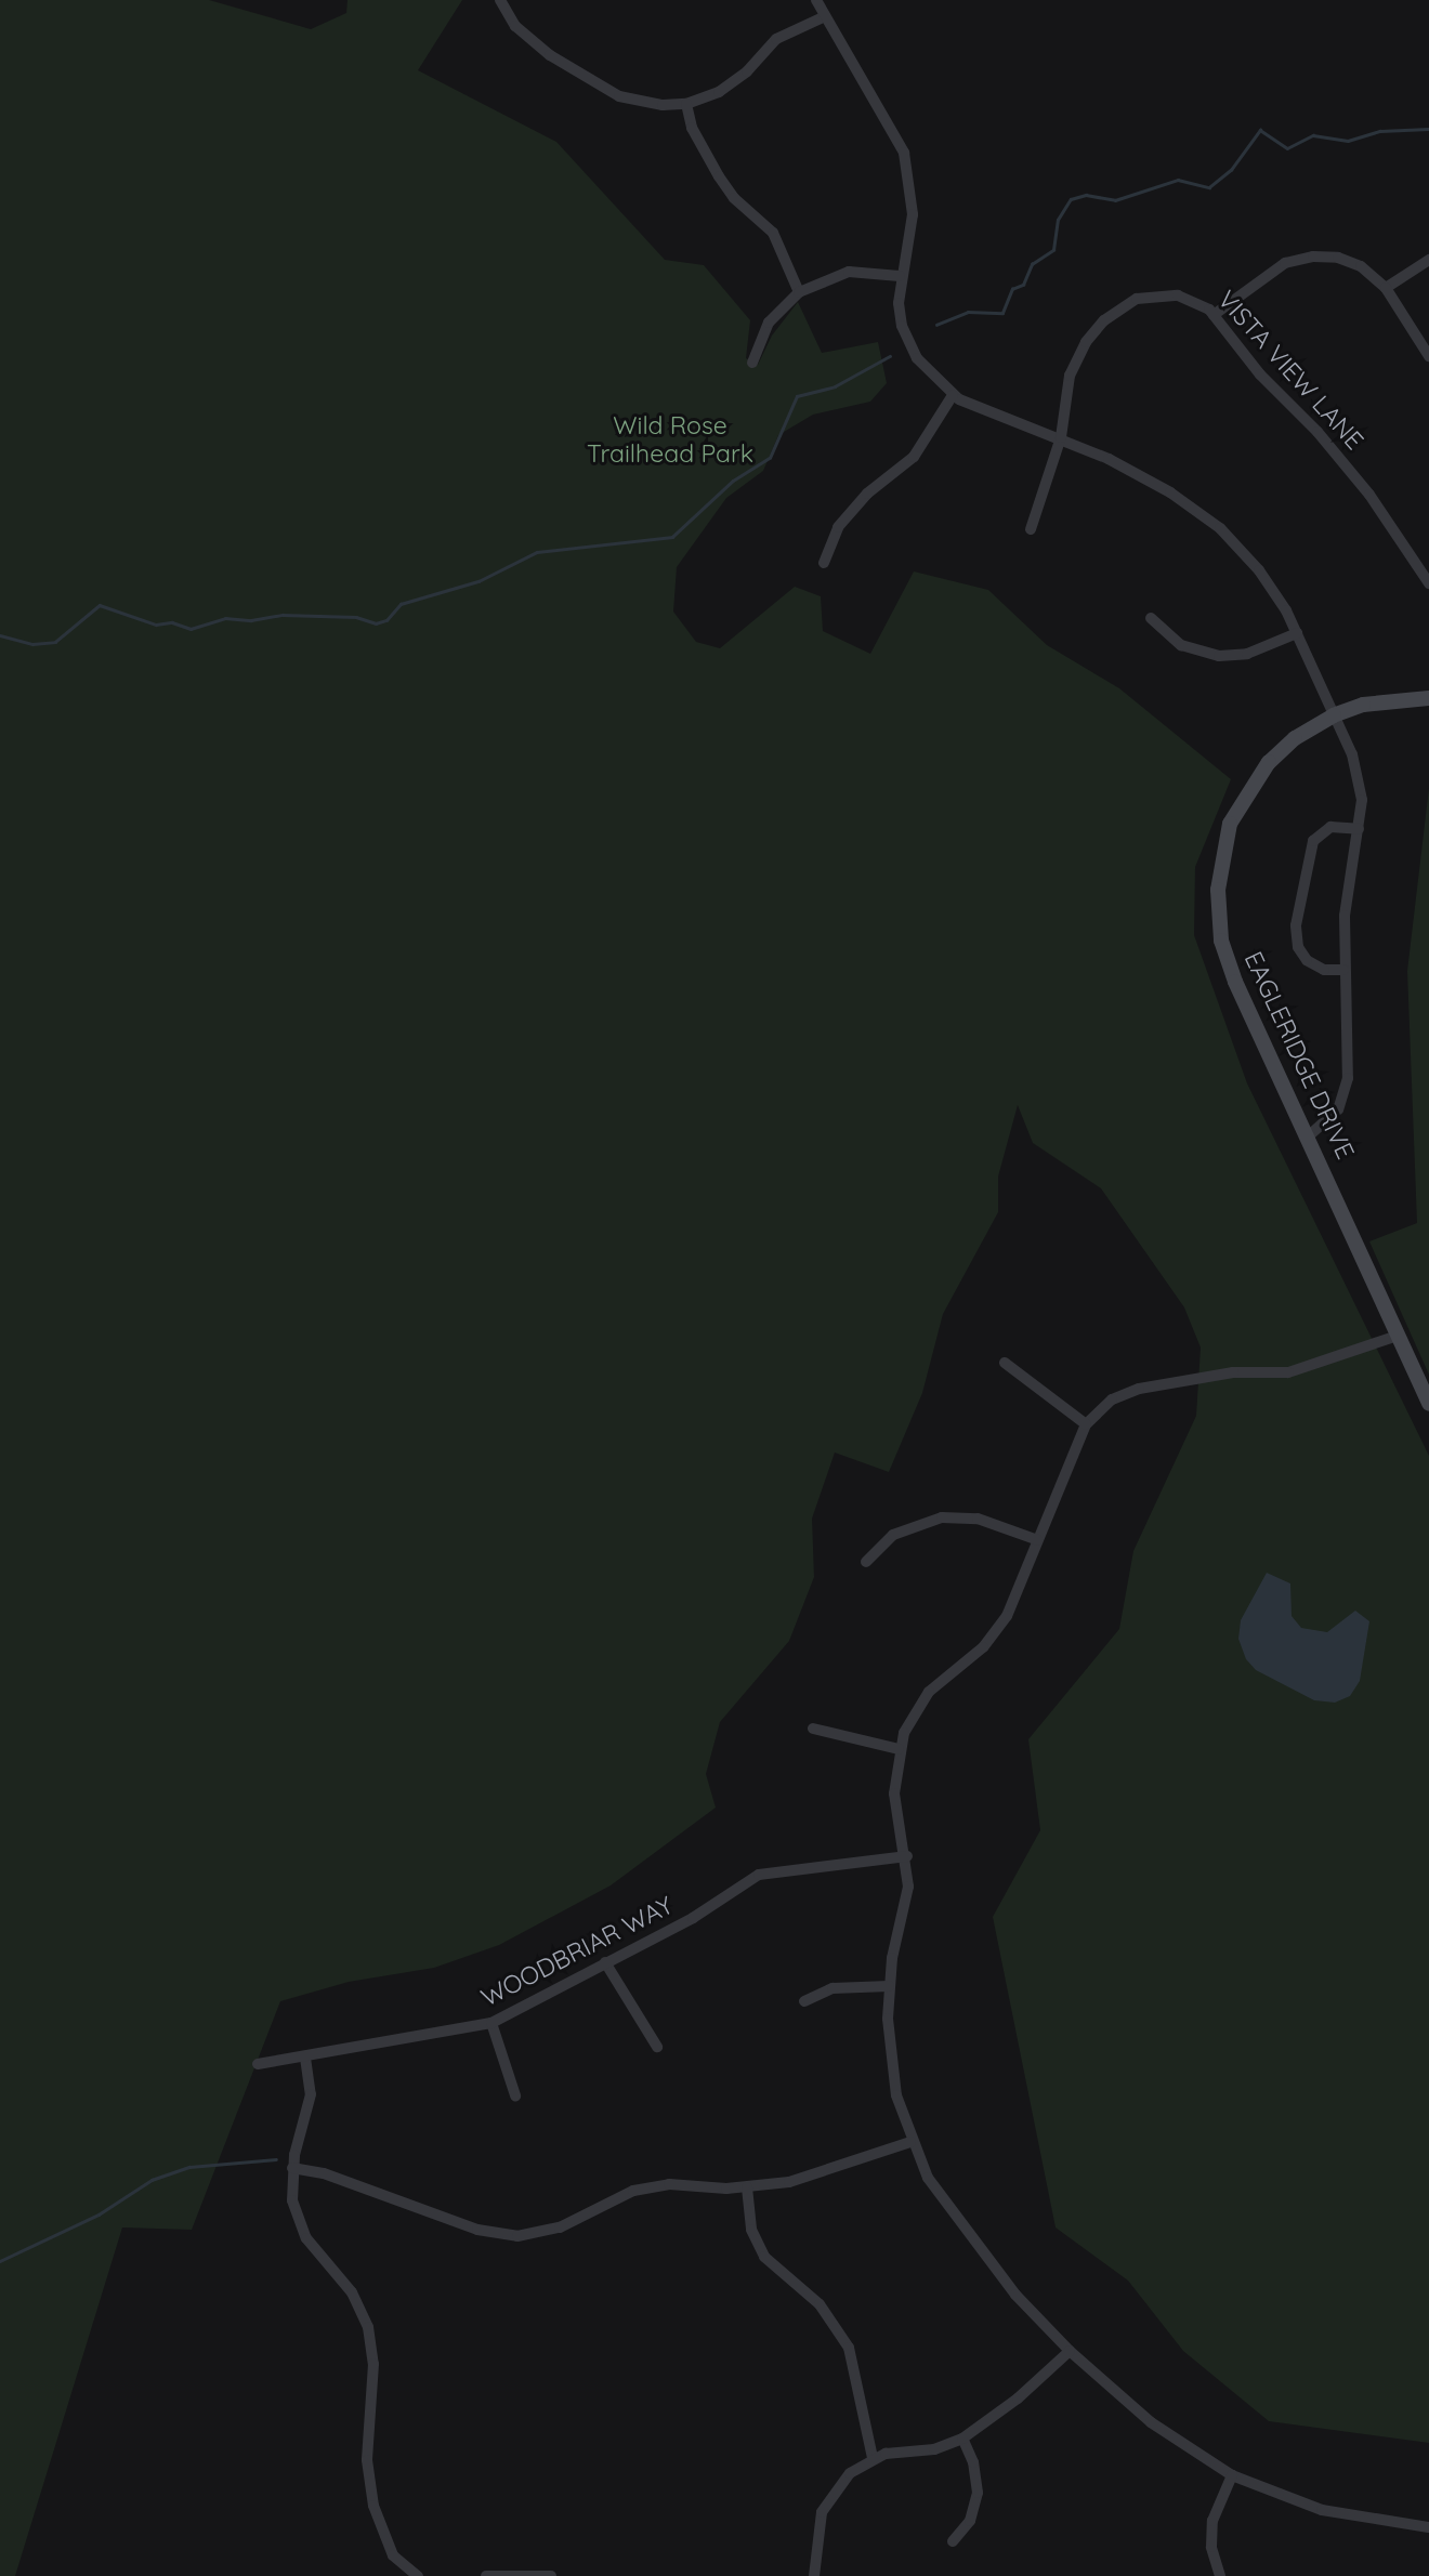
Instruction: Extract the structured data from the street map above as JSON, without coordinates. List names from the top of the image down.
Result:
{
  "streets": {
    "main road": ["EAGLERIDGE DRIVE"],
    "street": ["VISTA VIEW LANE", "WOODBRIAR WAY"]
  },
  "parks": ["Wild Rose Trailhead Park"]
}
